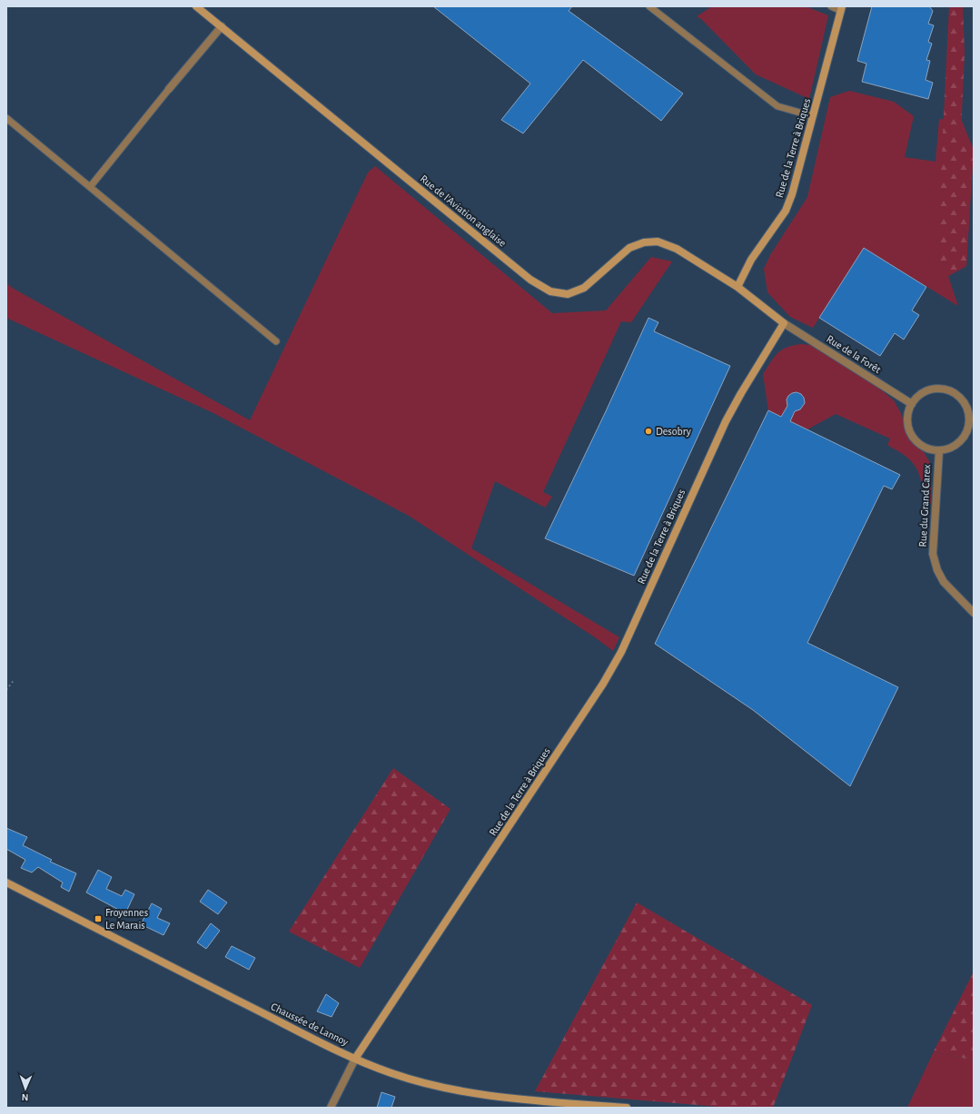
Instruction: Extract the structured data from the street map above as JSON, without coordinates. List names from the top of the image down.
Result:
{
  "streets": {
    "main road": ["Rue de la Terre à Briques", "Rue de l'Aviation anglaise", "Chaussée de Lannoy"],
    "street": ["Rue de la Forêt", "Rue du Grand Carex"]
  },
  "crossings": [
    ["Rue de la Terre à Briques", "Rue de l'Aviation anglaise"],
    ["Rue de la Terre à Briques", "Rue de la Forêt"],
    ["Rue de la Terre à Briques", "Chaussée de Lannoy"],
    ["Rue de la Forêt", "Rue du Grand Carex"]
  ],
  "places": {
    "other": ["Desobry"],
    "transit": ["Froyennes Le Marais"]
  },
  "north": "bottom"
}
